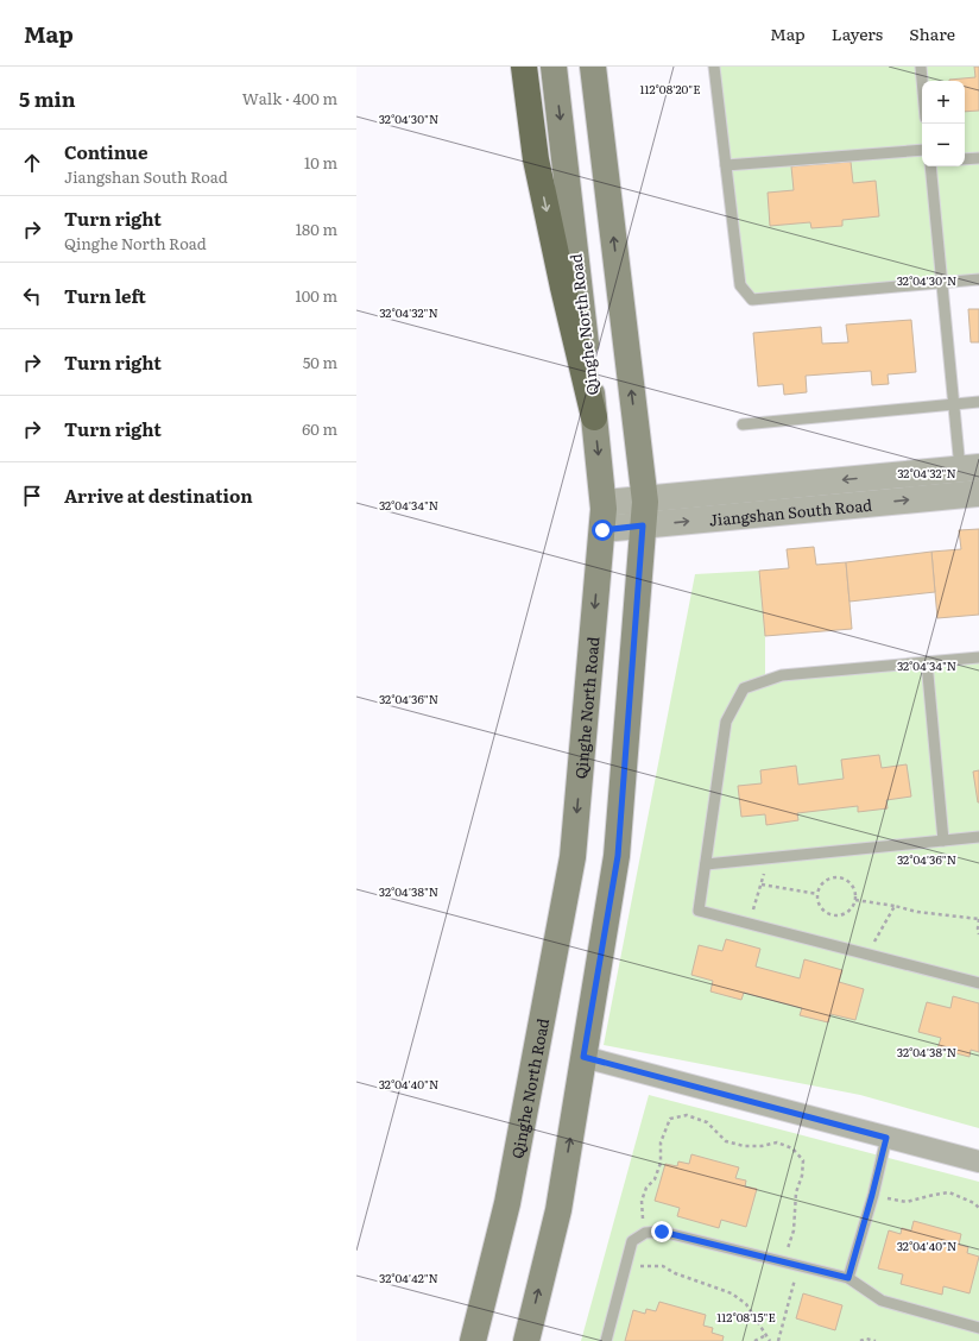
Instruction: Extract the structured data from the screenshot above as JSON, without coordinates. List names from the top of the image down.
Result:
{
  "streets": {
    "main road": ["Qinghe North Road"],
    "street": ["Jiangshan South Road"]
  },
  "crossings": [
    ["Qinghe North Road", "Jiangshan South Road"]
  ],
  "page": {
    "header": "Map",
    "nav": ["Map", "Layers", "Share"],
    "heading": ["5 min", "Walk · 400 m"],
    "map_buttons": ["+", "−"],
    "list": [
      ["Continue", "Jiangshan South Road", "10 m"],
      ["Turn right", "Qinghe North Road", "180 m"],
      ["Turn left", "100 m"],
      ["Turn right", "50 m"],
      ["Turn right", "60 m"],
      "Arrive at destination"
    ]
  },
  "coordinates": [
    "112°08'20\"E",
    "32°04'30\"N",
    "32°04'32\"N",
    "32°04'34\"N",
    "32°04'36\"N",
    "32°04'38\"N",
    "32°04'40\"N",
    "32°04'42\"N",
    "112°08'15\"E"
  ]
}
